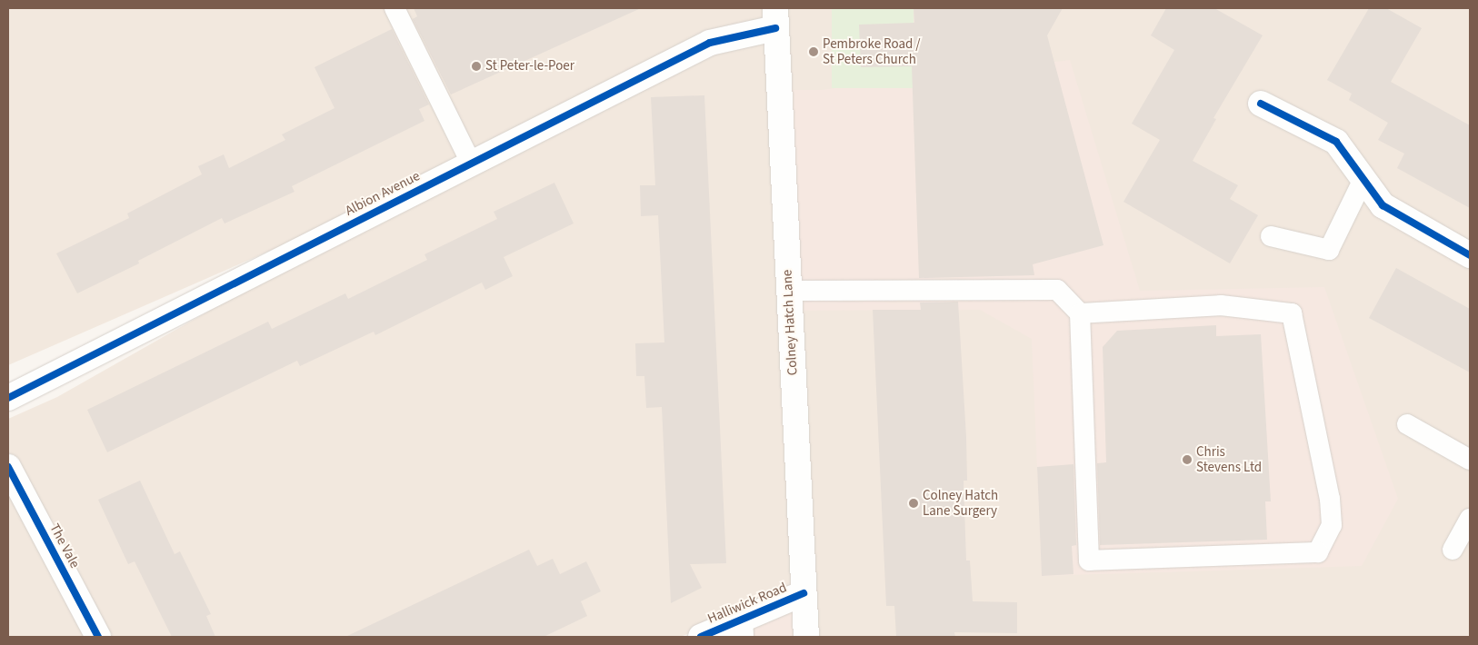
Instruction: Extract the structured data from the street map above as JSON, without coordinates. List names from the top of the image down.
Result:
{
  "streets": {
    "street": [
      "Albion Avenue",
      "Colney Hatch Lane",
      "The Vale",
      "Halliwick Road"
    ]
  },
  "crossings": [
    ["Albion Avenue", "Colney Hatch Lane"],
    ["Colney Hatch Lane", "Halliwick Road"]
  ],
  "places": [
    "Pembroke Road / St Peters Church",
    "St Peter-le-Poer",
    "Chris Stevens Ltd",
    "Colney Hatch Lane Surgery"
  ]
}
